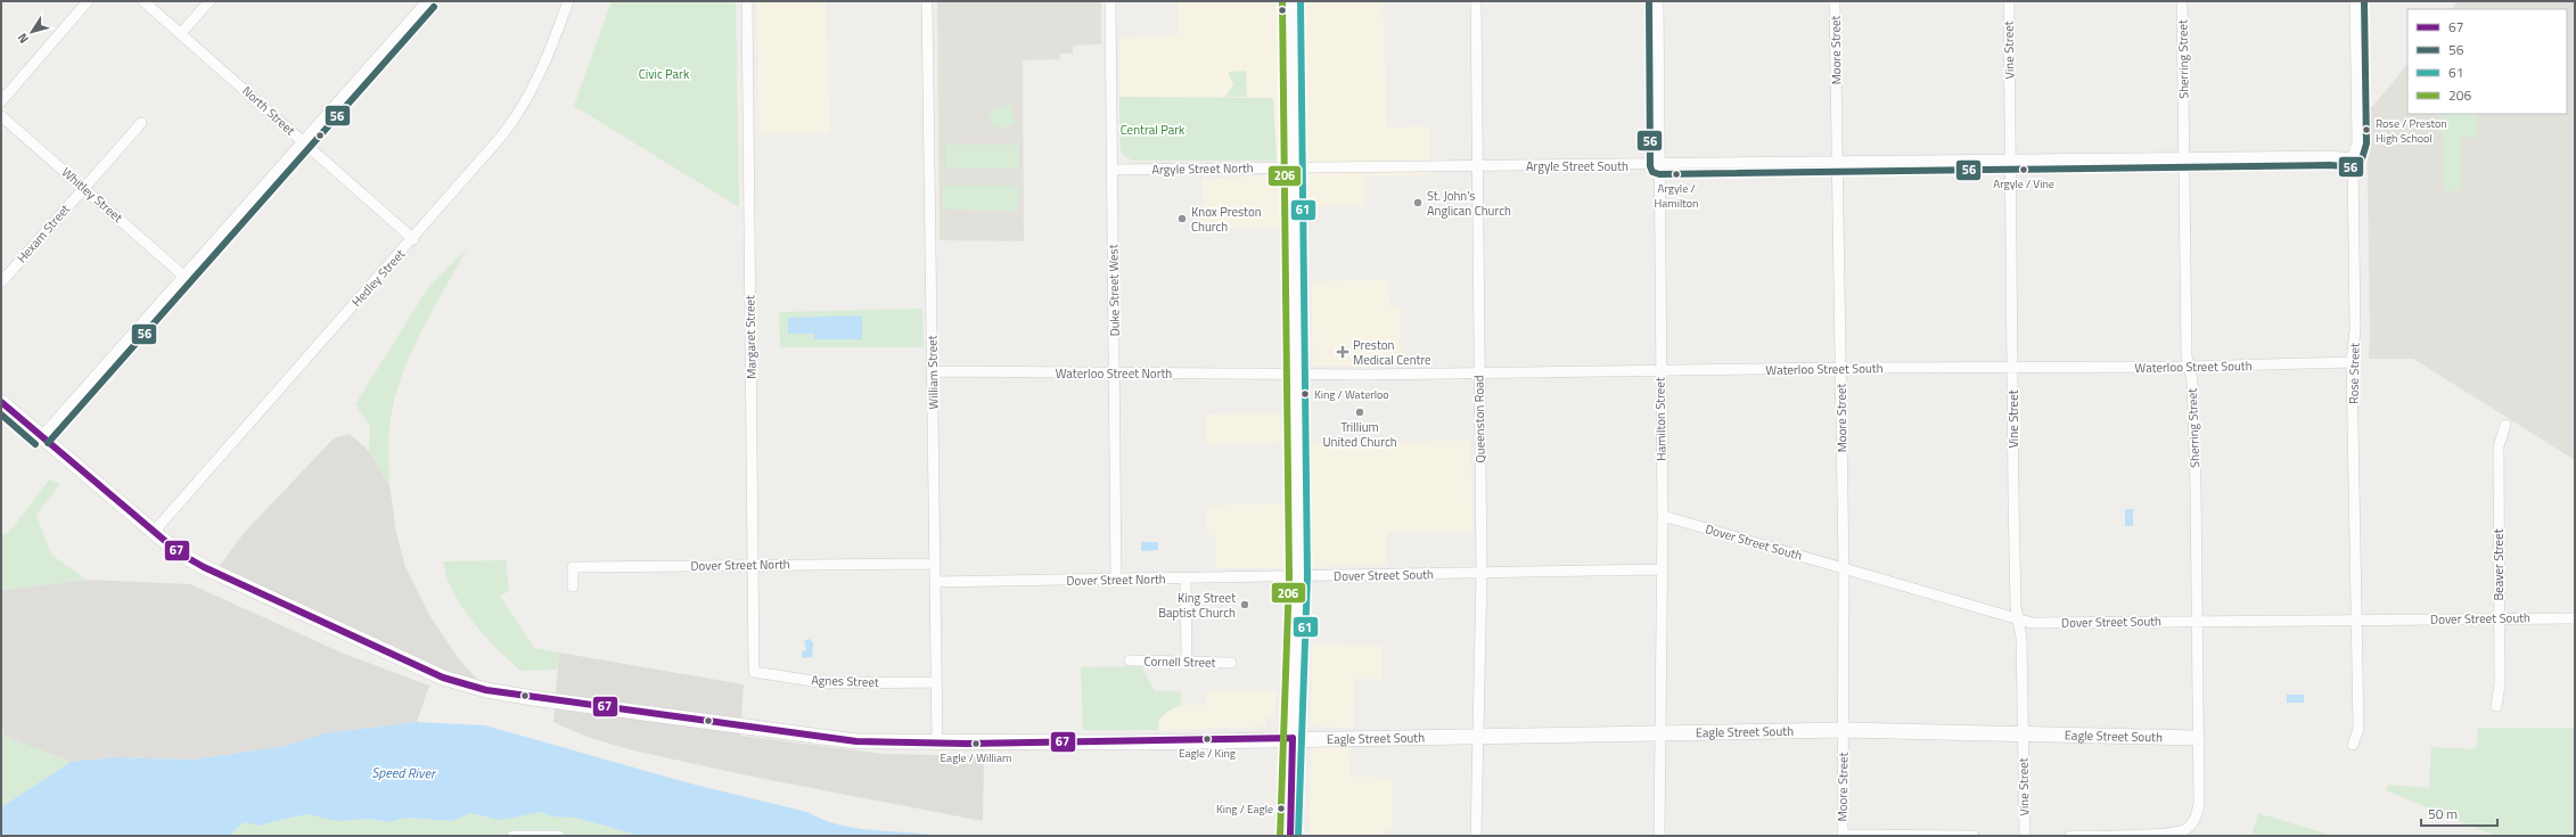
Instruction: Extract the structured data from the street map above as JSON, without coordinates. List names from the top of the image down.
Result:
{
  "streets": {
    "main road": ["Eagle Street South"],
    "street": [
      "Moore Street",
      "Vine Street",
      "Sherring Street",
      "North Street",
      "Argyle Street South",
      "Argyle Street North",
      "Whitley Street",
      "Hexam Street",
      "Hedley Street",
      "Duke Street West",
      "Margaret Street",
      "Waterloo Street South",
      "William Street",
      "Waterloo Street North",
      "Rose Street",
      "Queenston Road",
      "Hamilton Street",
      "Dover Street South",
      "Dover Street North",
      "Beaver Street",
      "Cornell Street",
      "Agnes Street"
    ]
  },
  "crossings": [
    ["Moore Street", "Argyle Street South"],
    ["Moore Street", "Waterloo Street South"],
    ["Moore Street", "Dover Street South"],
    ["Moore Street", "Eagle Street South"],
    ["Vine Street", "Argyle Street South"],
    ["Vine Street", "Waterloo Street South"],
    ["Vine Street", "Dover Street South"],
    ["Vine Street", "Eagle Street South"],
    ["Sherring Street", "Argyle Street South"],
    ["Sherring Street", "Waterloo Street South"],
    ["Sherring Street", "Dover Street South"],
    ["Sherring Street", "Eagle Street South"],
    ["North Street", "Hedley Street"],
    ["Argyle Street South", "Argyle Street North"],
    ["Argyle Street South", "Rose Street"],
    ["Argyle Street South", "Queenston Road"],
    ["Argyle Street South", "Hamilton Street"],
    ["Argyle Street North", "Duke Street West"],
    ["Whitley Street", "Hexam Street"],
    ["Hedley Street", "Eagle Street South"],
    ["Duke Street West", "Waterloo Street North"],
    ["Duke Street West", "Dover Street North"],
    ["Margaret Street", "Dover Street North"],
    ["Margaret Street", "Agnes Street"],
    ["Waterloo Street South", "Waterloo Street North"],
    ["Waterloo Street South", "Rose Street"],
    ["Waterloo Street South", "Queenston Road"],
    ["Waterloo Street South", "Hamilton Street"],
    ["William Street", "Waterloo Street North"],
    ["William Street", "Dover Street North"],
    ["William Street", "Agnes Street"],
    ["William Street", "Eagle Street South"],
    ["Rose Street", "Dover Street South"],
    ["Queenston Road", "Dover Street South"],
    ["Queenston Road", "Eagle Street South"],
    ["Hamilton Street", "Dover Street South"],
    ["Hamilton Street", "Eagle Street South"],
    ["Dover Street South", "Dover Street North"],
    ["Dover Street South", "Beaver Street"]
  ],
  "water": ["Speed River"],
  "parks": ["Civic Park", "Central Park"],
  "places": {
    "other": [
      "Rose / Preston High School",
      "Argyle / Vine",
      "Argyle / Hamilton",
      "St. John's Anglican Church",
      "Knox Preston Church",
      "King / Waterloo",
      "Trillium United Church",
      "King Street Baptist Church",
      "Eagle / King",
      "Eagle / William",
      "King / Eagle"
    ],
    "health": ["Preston Medical Centre"]
  },
  "lines": [
    "transit line 56",
    "transit line 61",
    "transit line 206",
    "transit line 67"
  ],
  "legend": [
    "67",
    "56",
    "61",
    "206"
  ],
  "scale_bar": "50 m",
  "north": "bottom left"
}
